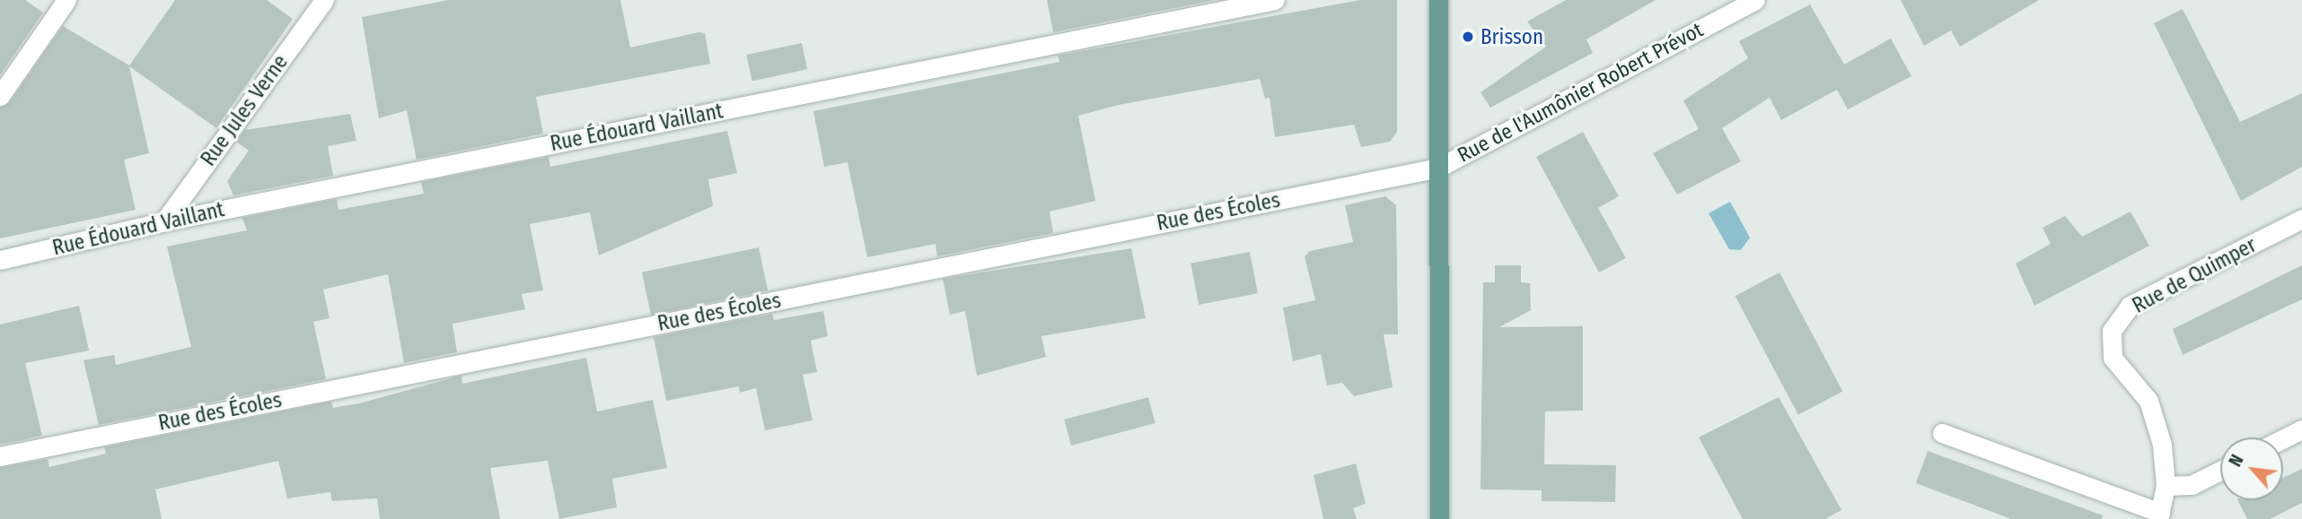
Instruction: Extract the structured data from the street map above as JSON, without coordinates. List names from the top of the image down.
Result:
{
  "streets": {
    "street": [
      "Rue de l'Aumônier Robert Prévot",
      "Rue Jules Verne",
      "Rue Édouard Vaillant",
      "Rue des Écoles",
      "Rue de Quimper"
    ]
  },
  "crossings": [
    ["Rue de l'Aumônier Robert Prévot", "Rue des Écoles"],
    ["Rue Jules Verne", "Rue Édouard Vaillant"]
  ],
  "places": ["Brisson"],
  "north": "top left"
}
